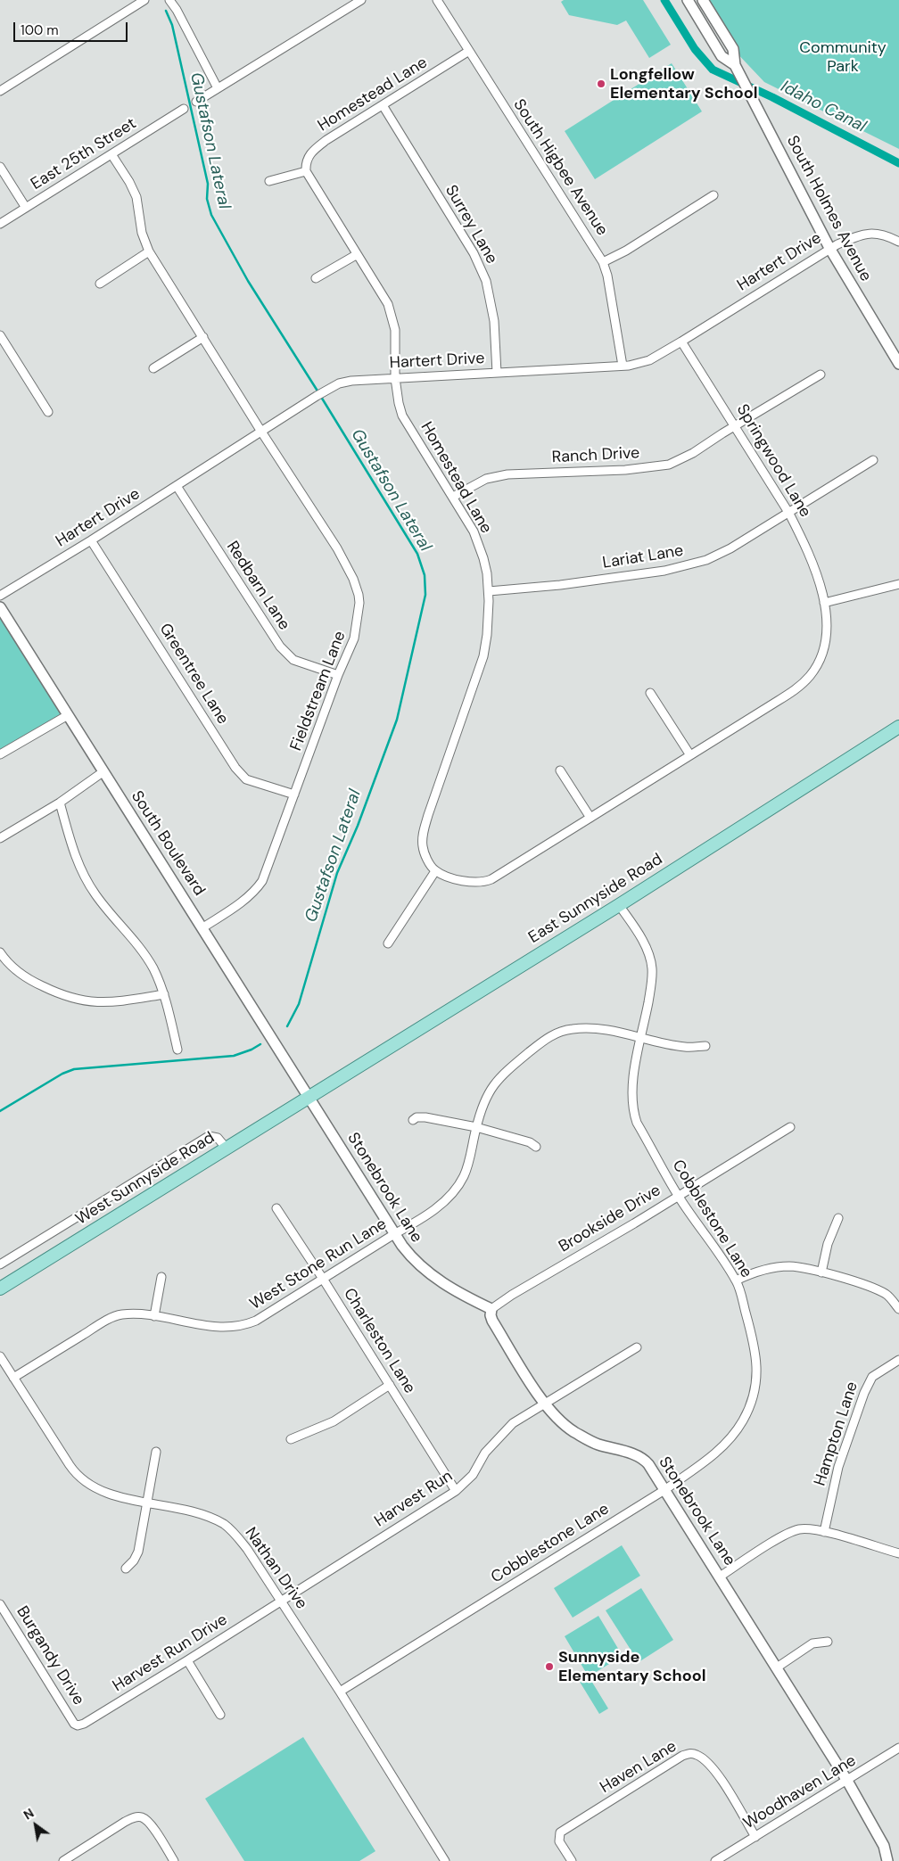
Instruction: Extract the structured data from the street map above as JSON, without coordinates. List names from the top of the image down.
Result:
{
  "streets": {
    "main road": ["East Sunnyside Road", "West Sunnyside Road"],
    "street": [
      "Homestead Lane",
      "East 25th Street",
      "South Higbee Avenue",
      "South Holmes Avenue",
      "Surrey Lane",
      "Hartert Drive",
      "Ranch Drive",
      "Springwood Lane",
      "Lariat Lane",
      "Redbarn Lane",
      "Greentree Lane",
      "Fieldstream Lane",
      "South Boulevard",
      "Stonebrook Lane",
      "Brookside Drive",
      "Cobblestone Lane",
      "West Stone Run Lane",
      "Charleston Lane",
      "Hampton Lane",
      "Harvest Run",
      "Nathan Drive",
      "Harvest Run Drive",
      "Burgandy Drive",
      "Haven Lane",
      "Woodhaven Lane"
    ]
  },
  "crossings": [
    ["Homestead Lane", "South Higbee Avenue"],
    ["Homestead Lane", "Surrey Lane"],
    ["Homestead Lane", "Hartert Drive"],
    ["Homestead Lane", "Ranch Drive"],
    ["Homestead Lane", "Springwood Lane"],
    ["Homestead Lane", "Lariat Lane"],
    ["East 25th Street", "Fieldstream Lane"],
    ["South Higbee Avenue", "Hartert Drive"],
    ["South Holmes Avenue", "Hartert Drive"],
    ["Surrey Lane", "Hartert Drive"],
    ["Hartert Drive", "Springwood Lane"],
    ["Hartert Drive", "Redbarn Lane"],
    ["Hartert Drive", "Greentree Lane"],
    ["Hartert Drive", "Fieldstream Lane"],
    ["Ranch Drive", "Springwood Lane"],
    ["Springwood Lane", "Lariat Lane"],
    ["Redbarn Lane", "Fieldstream Lane"],
    ["Greentree Lane", "Fieldstream Lane"],
    ["Fieldstream Lane", "South Boulevard"],
    ["South Boulevard", "East Sunnyside Road"],
    ["South Boulevard", "West Sunnyside Road"],
    ["South Boulevard", "Stonebrook Lane"],
    ["East Sunnyside Road", "West Sunnyside Road"],
    ["East Sunnyside Road", "Stonebrook Lane"],
    ["East Sunnyside Road", "Cobblestone Lane"],
    ["West Sunnyside Road", "Stonebrook Lane"],
    ["Stonebrook Lane", "Brookside Drive"],
    ["Stonebrook Lane", "Cobblestone Lane"],
    ["Stonebrook Lane", "West Stone Run Lane"],
    ["Stonebrook Lane", "Harvest Run"],
    ["Stonebrook Lane", "Woodhaven Lane"],
    ["Brookside Drive", "Cobblestone Lane"],
    ["Cobblestone Lane", "West Stone Run Lane"],
    ["Cobblestone Lane", "Nathan Drive"],
    ["West Stone Run Lane", "Charleston Lane"],
    ["West Stone Run Lane", "Nathan Drive"],
    ["Charleston Lane", "Harvest Run"],
    ["Harvest Run", "Nathan Drive"],
    ["Harvest Run", "Harvest Run Drive"],
    ["Nathan Drive", "Harvest Run Drive"],
    ["Harvest Run Drive", "Burgandy Drive"],
    ["Haven Lane", "Woodhaven Lane"]
  ],
  "water": ["Idaho Canal", "Gustafson Lateral"],
  "parks": ["Community Park"],
  "places": ["Longfellow Elementary School", "Sunnyside Elementary School"],
  "scale_bar": "100 m",
  "north": "top left"
}
